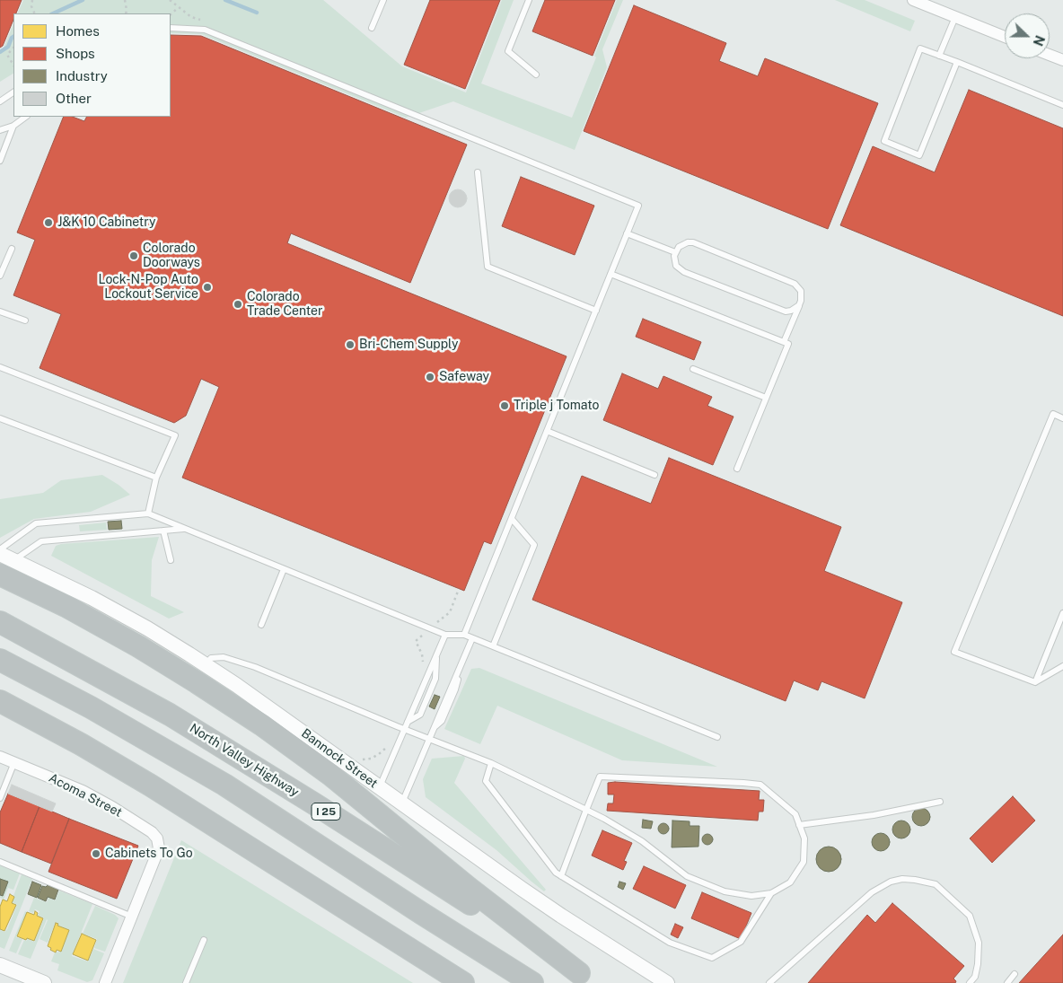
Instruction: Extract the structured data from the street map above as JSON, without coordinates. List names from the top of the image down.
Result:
{
  "streets": {
    "highway": ["North Valley Highway", "I 25"],
    "street": ["Bannock Street", "Acoma Street"]
  },
  "places": [
    "J&K 10 Cabinetry",
    "Colorado Doorways",
    "Lock-N-Pop Auto Lockout Service",
    "Colorado Trade Center",
    "Bri-Chem Supply",
    "Safeway",
    "Triple j Tomato",
    "Cabinets To Go"
  ],
  "legend": [
    "Homes",
    "Shops",
    "Industry",
    "Other"
  ],
  "north": "right"
}
